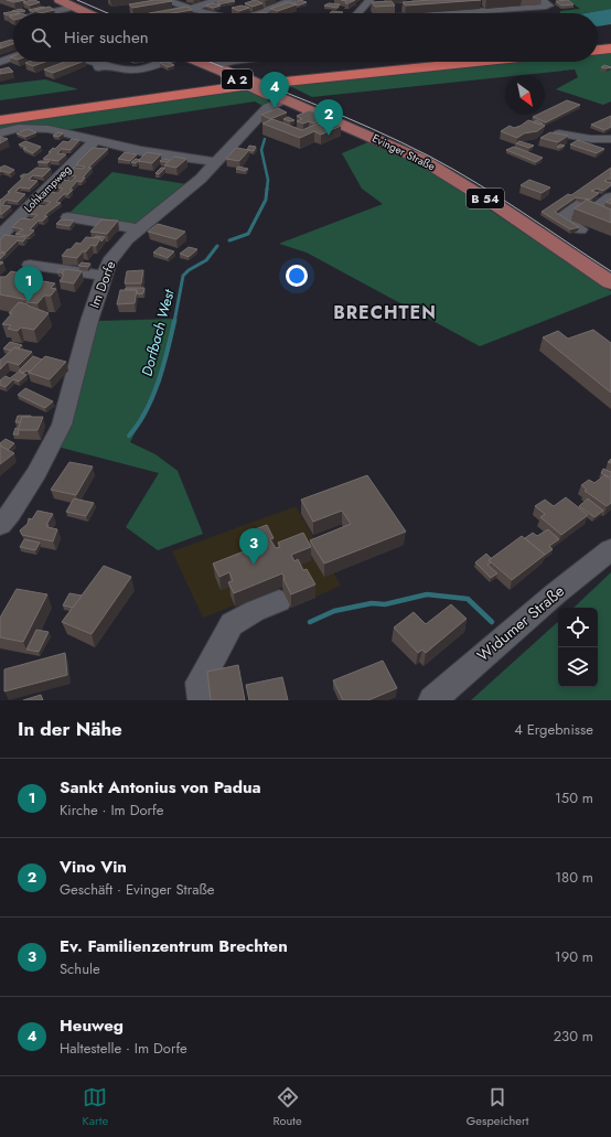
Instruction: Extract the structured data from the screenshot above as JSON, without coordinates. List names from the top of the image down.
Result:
{
  "streets": {
    "highway": ["A 2"],
    "main road": ["Evinger Straße", "B 54"],
    "street": ["Lohkampweg", "Im Dorfe", "Widumer Straße"]
  },
  "crossings": [
    ["Evinger Straße", "Im Dorfe"]
  ],
  "districts": ["BRECHTEN"],
  "water": ["Dorfbach West"],
  "north": "bottom right",
  "page": {
    "search": "Hier suchen",
    "pins": [
      "4",
      "2",
      "1",
      "3"
    ],
    "heading": ["In der Nähe", "4 Ergebnisse"],
    "list": [
      {
        "mark": "1",
        "name": "Sankt Antonius von Padua",
        "note": "Kirche · Im Dorfe",
        "value": "150 m"
      },
      {
        "mark": "2",
        "name": "Vino Vin",
        "note": "Geschäft · Evinger Straße",
        "value": "180 m"
      },
      {
        "mark": "3",
        "name": "Ev. Familienzentrum Brechten",
        "note": "Schule",
        "value": "190 m"
      },
      {
        "mark": "4",
        "name": "Heuweg",
        "note": "Haltestelle · Im Dorfe",
        "value": "230 m"
      }
    ],
    "nav": ["Karte", "Route", "Gespeichert"]
  }
}
